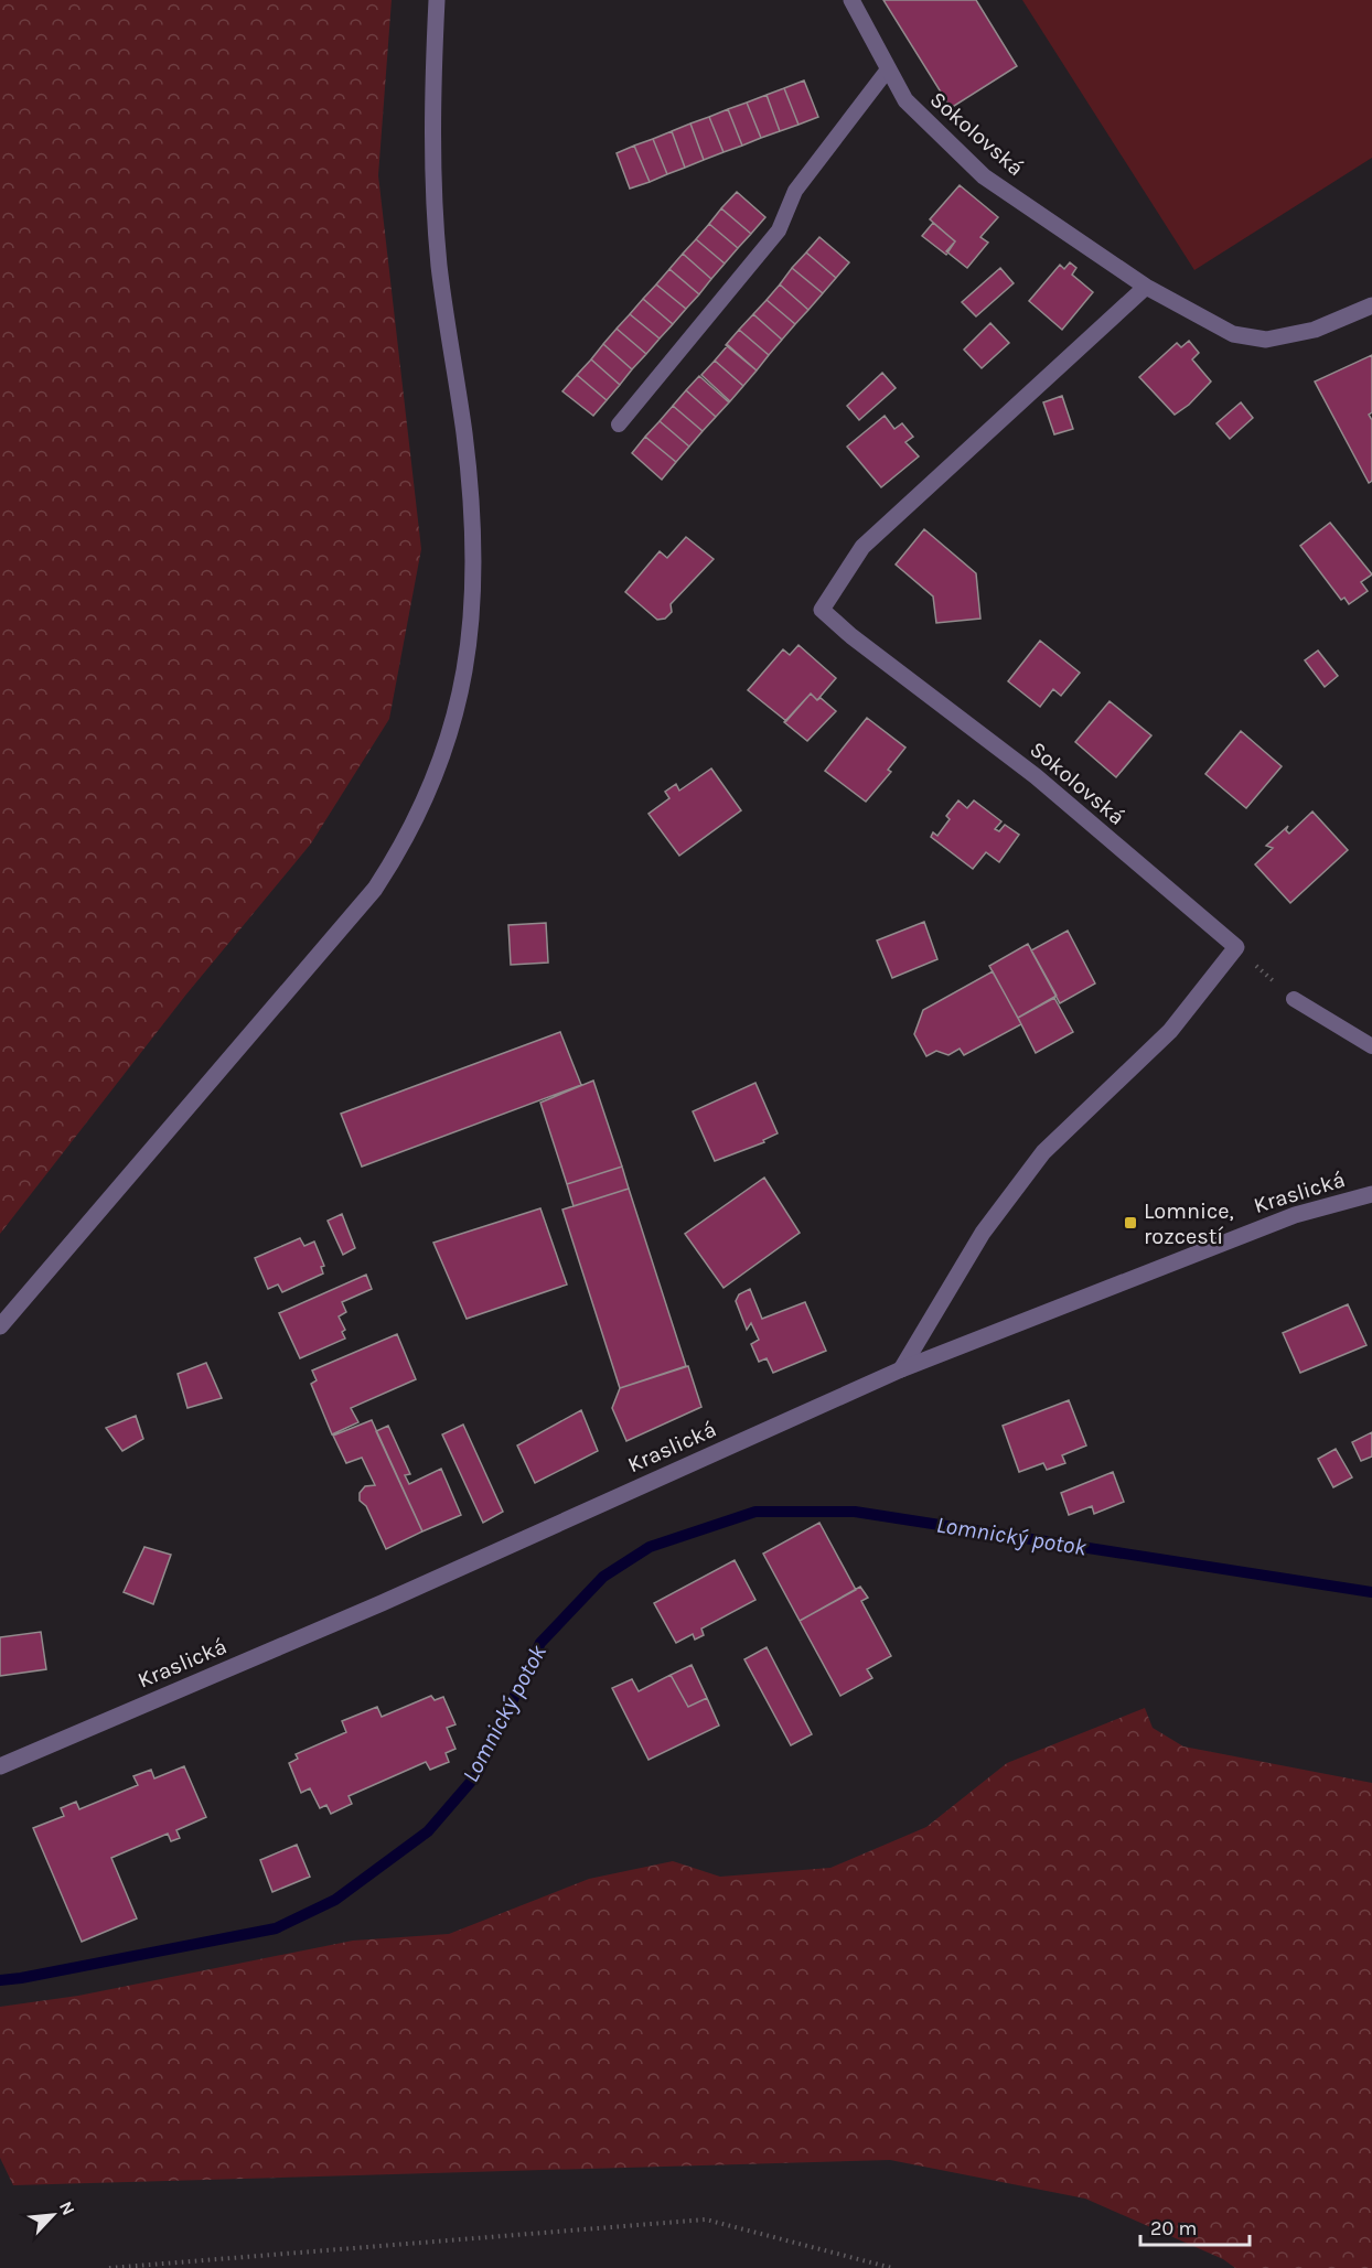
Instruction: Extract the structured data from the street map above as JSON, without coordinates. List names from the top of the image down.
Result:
{
  "streets": {
    "street": ["Sokolovská", "Kraslická"]
  },
  "water": ["Lomnický potok"],
  "places": {
    "transit": ["Lomnice, rozcestí"]
  },
  "scale_bar": "20 m",
  "north": "top right"
}
